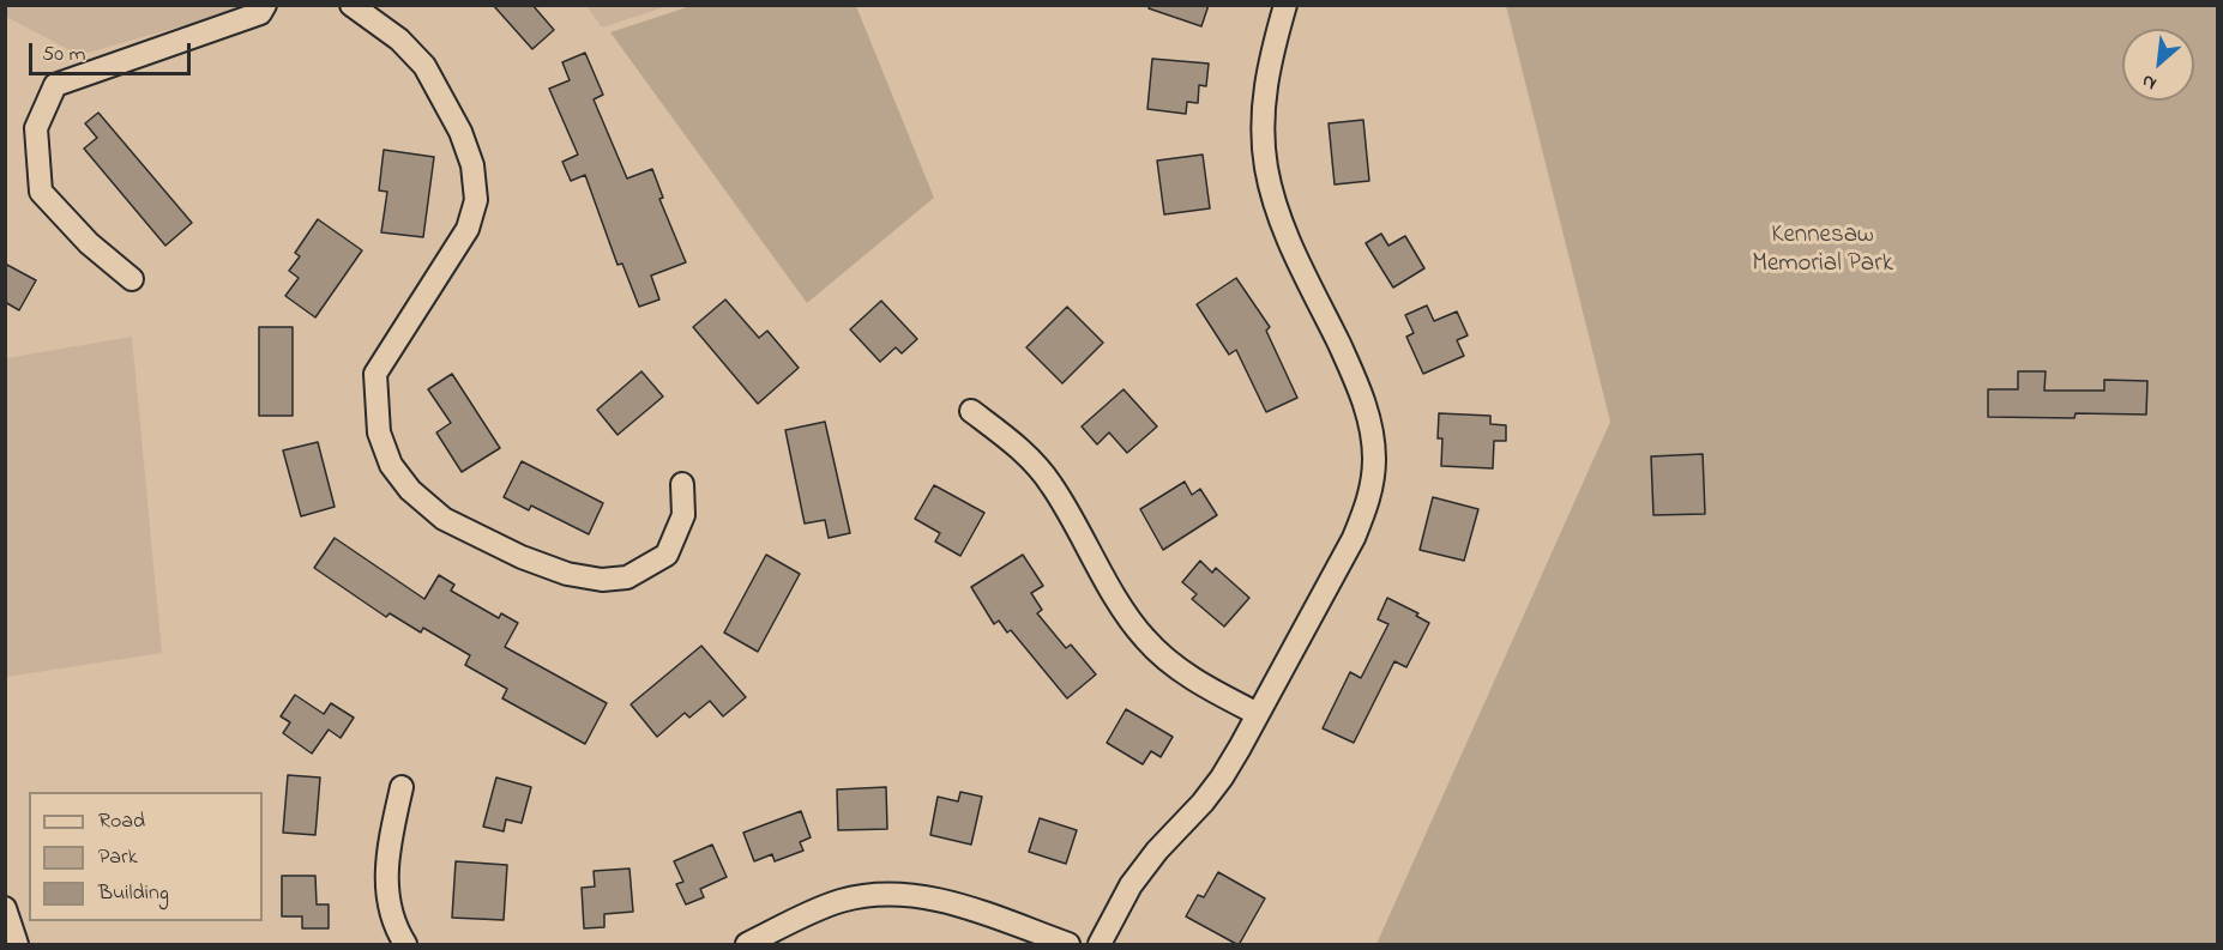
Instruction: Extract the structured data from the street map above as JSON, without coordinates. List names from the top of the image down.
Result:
{
  "parks": ["Kennesaw Memorial Park"],
  "legend": ["Road", "Park", "Building"],
  "scale_bar": "50 m",
  "north": "bottom left"
}
